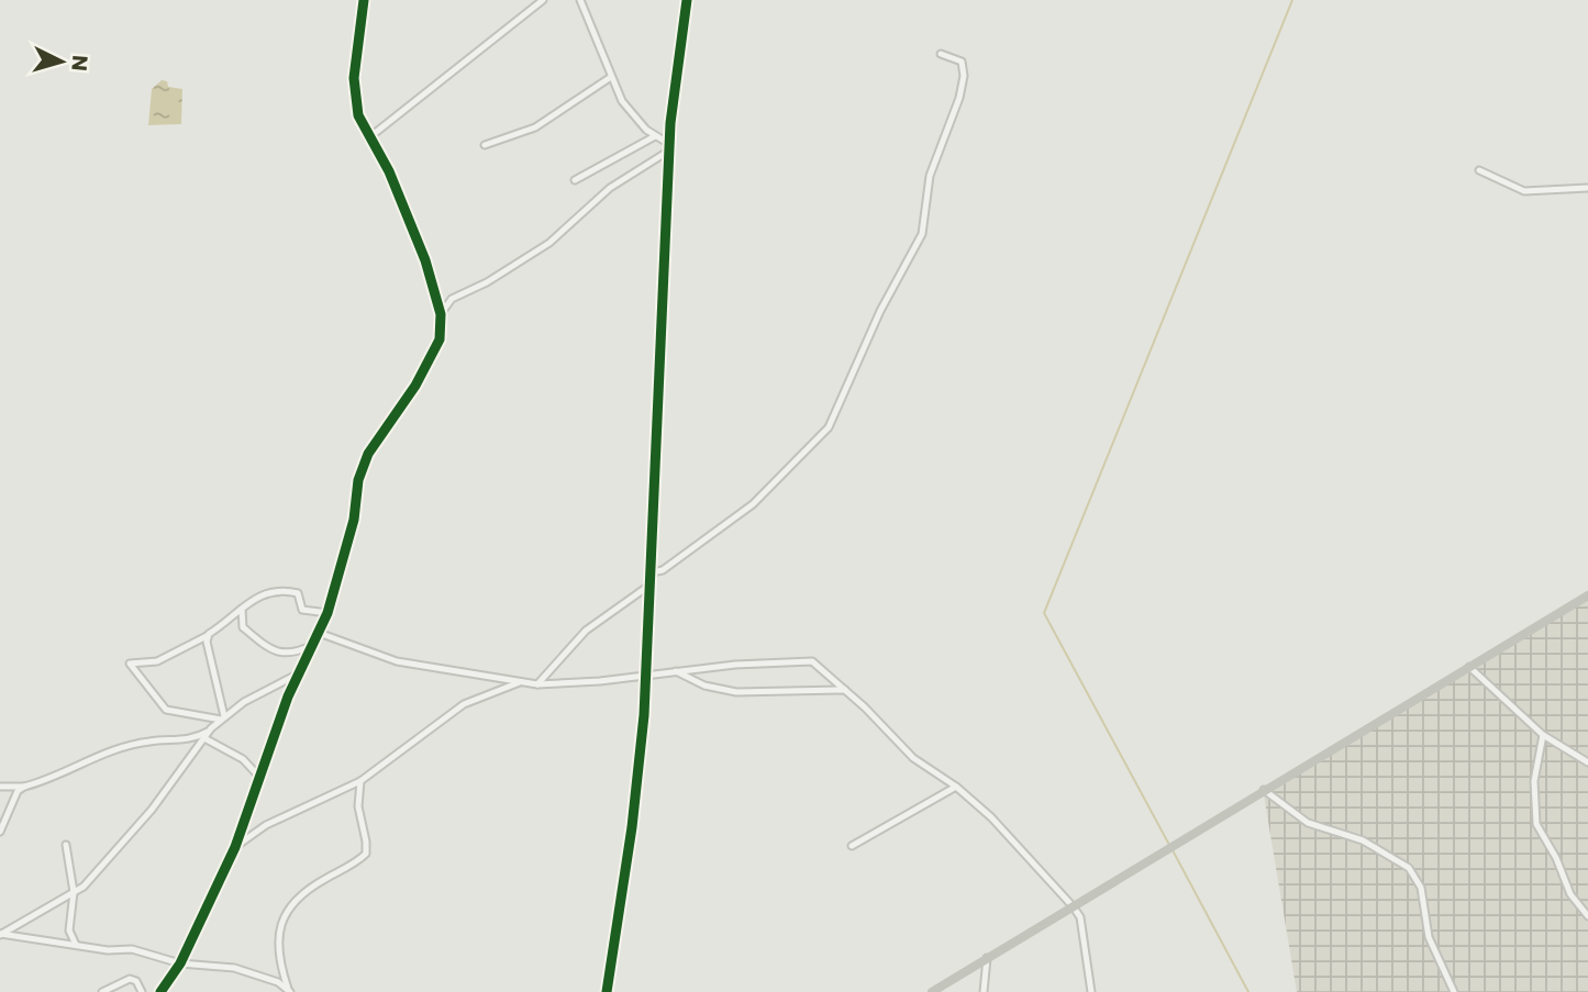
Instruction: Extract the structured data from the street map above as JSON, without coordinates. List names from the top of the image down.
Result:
{
  "north": "right"
}
